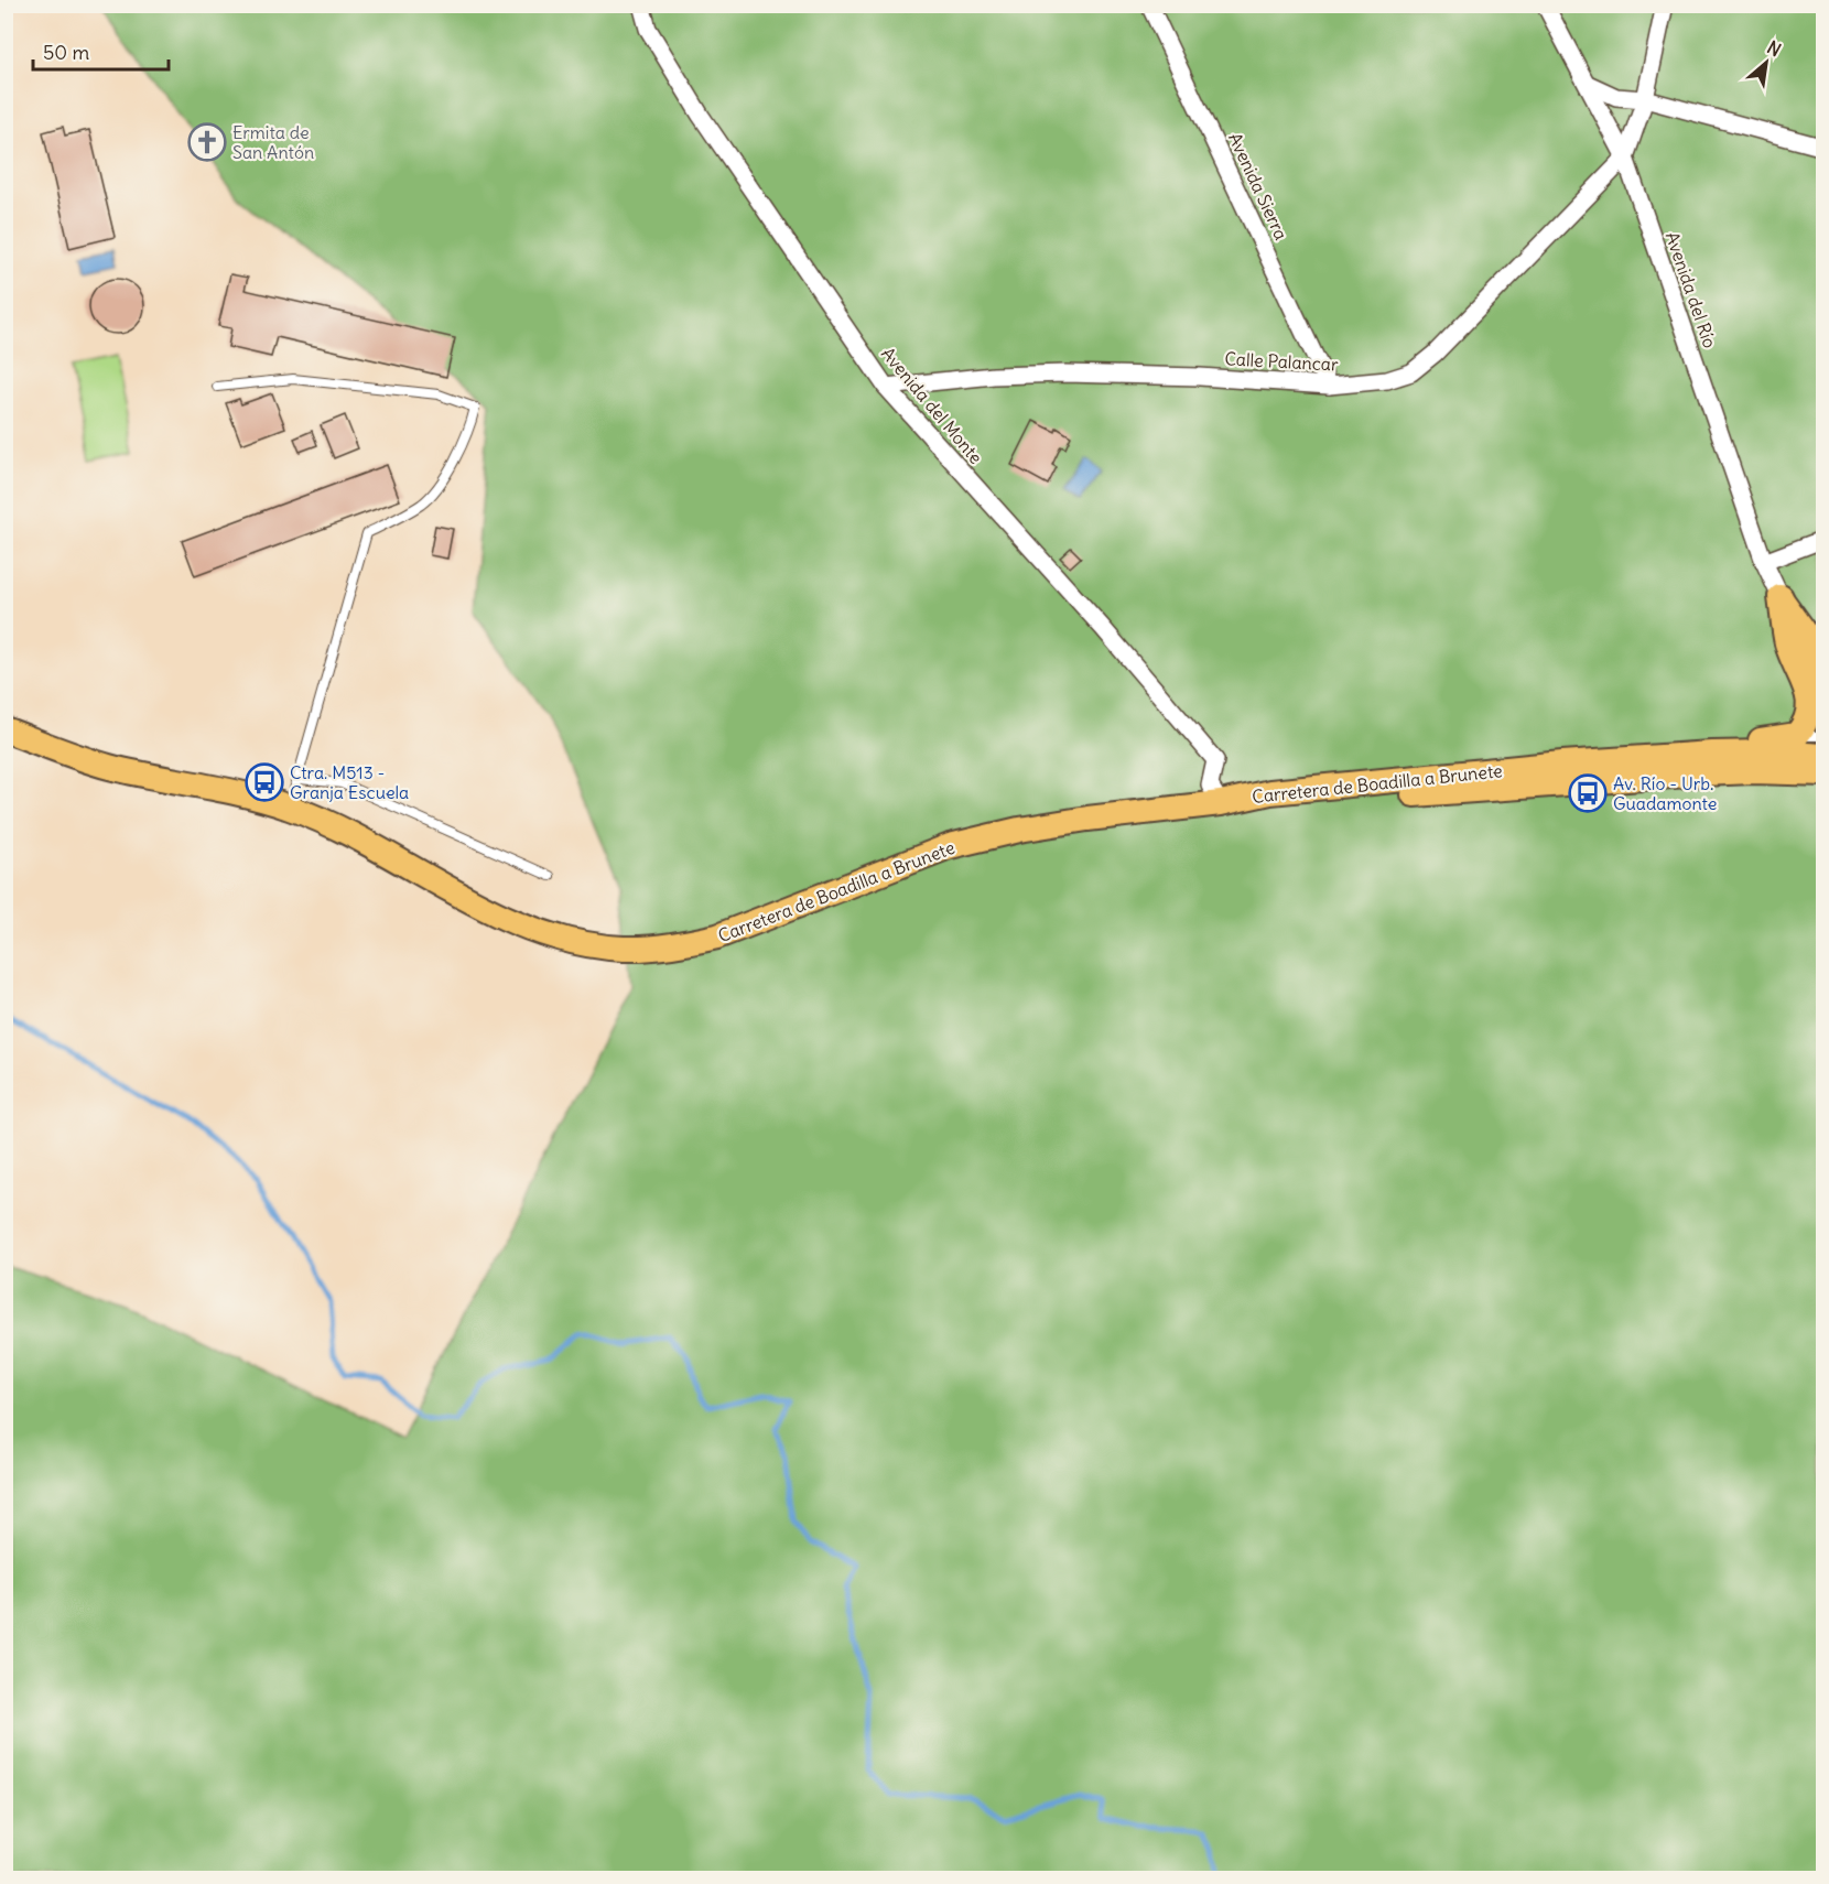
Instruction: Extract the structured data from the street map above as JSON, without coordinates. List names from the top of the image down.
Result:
{
  "streets": {
    "main road": ["Carretera de Boadilla a Brunete"],
    "street": [
      "Avenida Sierra",
      "Avenida del Río",
      "Calle Palancar",
      "Avenida del Monte"
    ]
  },
  "crossings": [
    ["Avenida Sierra", "Calle Palancar"],
    ["Avenida del Río", "Calle Palancar"],
    ["Calle Palancar", "Avenida del Monte"],
    ["Avenida del Monte", "Carretera de Boadilla a Brunete"]
  ],
  "places": {
    "church": ["Ermita de San Antón"],
    "bus stop": ["Ctra. M513 - Granja Escuela", "Av. Río - Urb. Guadamonte"]
  },
  "scale_bar": "50 m",
  "north": "top right"
}
